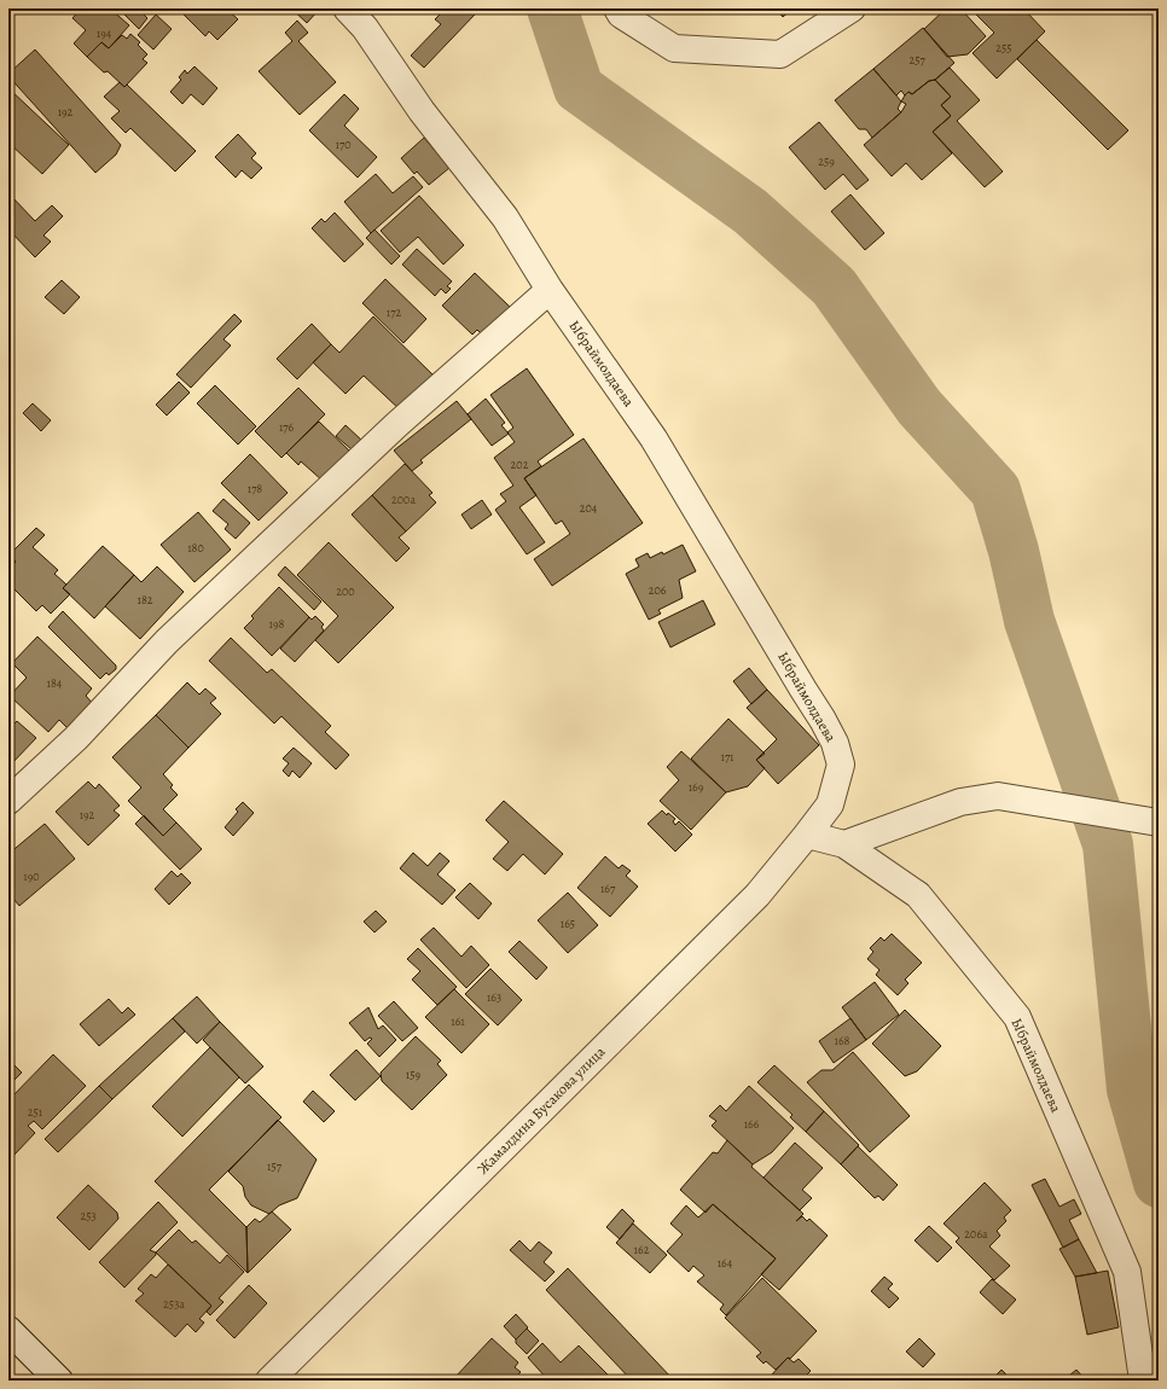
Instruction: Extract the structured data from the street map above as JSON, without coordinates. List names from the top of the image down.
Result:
{
  "streets": {
    "street": ["Ыбраймолдаева", "Жамалдина Бусакова улица"]
  },
  "crossings": [
    ["Ыбраймолдаева", "Жамалдина Бусакова улица"]
  ],
  "house_numbers": [
    "194",
    "255",
    "257",
    "192",
    "170",
    "259",
    "172",
    "176",
    "202",
    "178",
    "200а",
    "204",
    "180",
    "206",
    "200",
    "182",
    "198",
    "184",
    "171",
    "169",
    "192",
    "190",
    "167",
    "165",
    "163",
    "161",
    "168",
    "159",
    "251",
    "166",
    "157",
    "253",
    "206а",
    "162",
    "164",
    "253а"
  ]
}
